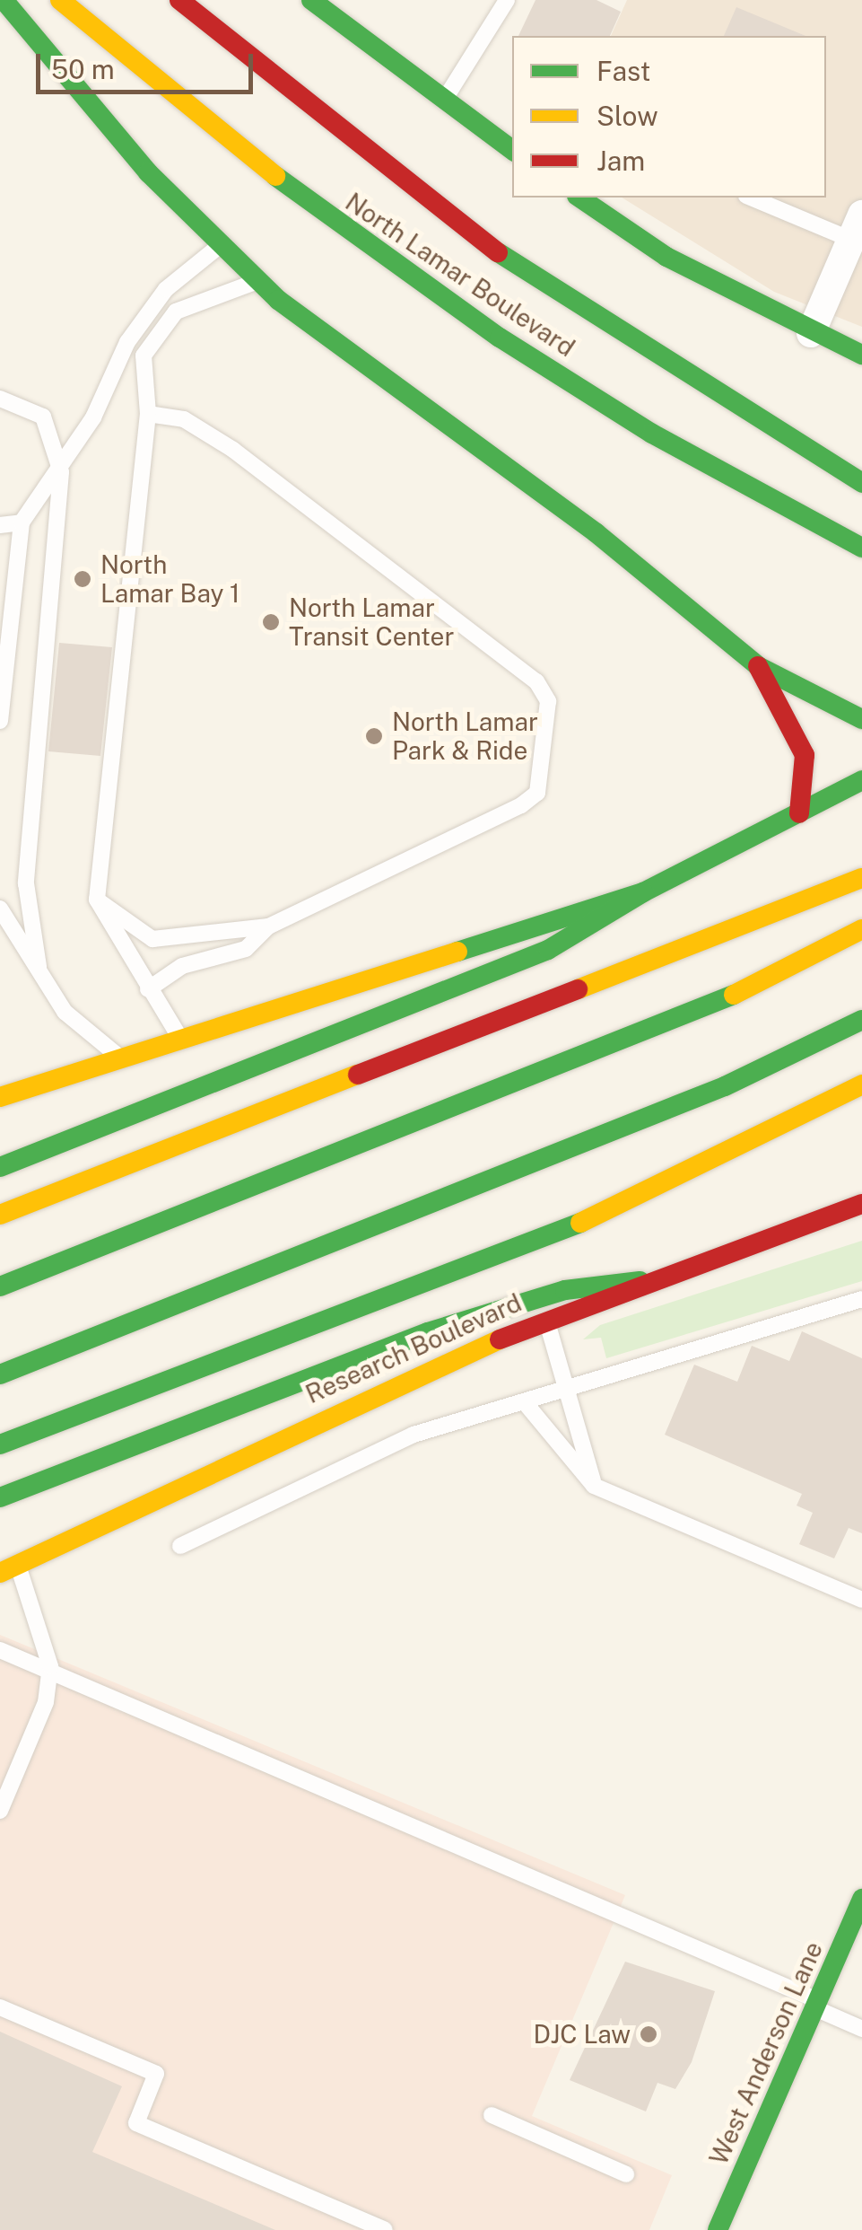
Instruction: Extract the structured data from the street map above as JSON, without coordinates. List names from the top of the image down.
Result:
{
  "streets": {
    "main road": ["North Lamar Boulevard", "Research Boulevard", "West Anderson Lane"]
  },
  "places": [
    "North Lamar Bay 1",
    "North Lamar Transit Center",
    "North Lamar Park & Ride",
    "DJC Law"
  ],
  "legend": ["Fast", "Slow", "Jam"],
  "scale_bar": "50 m"
}
